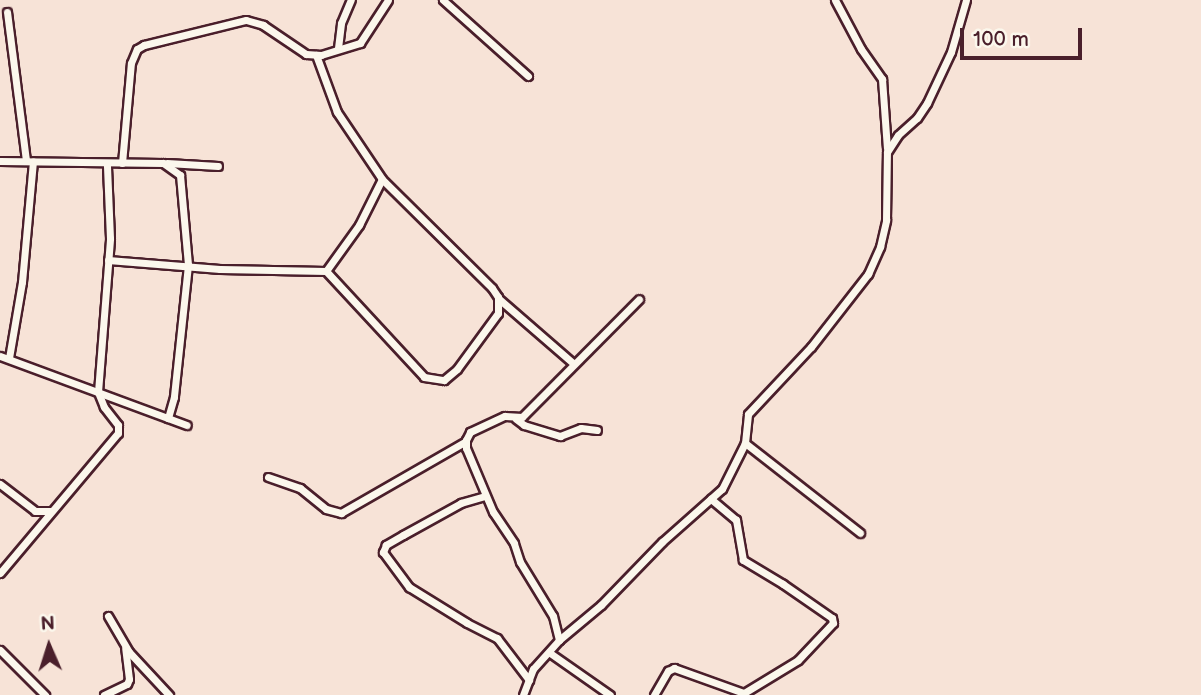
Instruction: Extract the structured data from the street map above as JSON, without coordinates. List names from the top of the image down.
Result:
{
  "scale_bar": "100 m",
  "north": "top"
}
